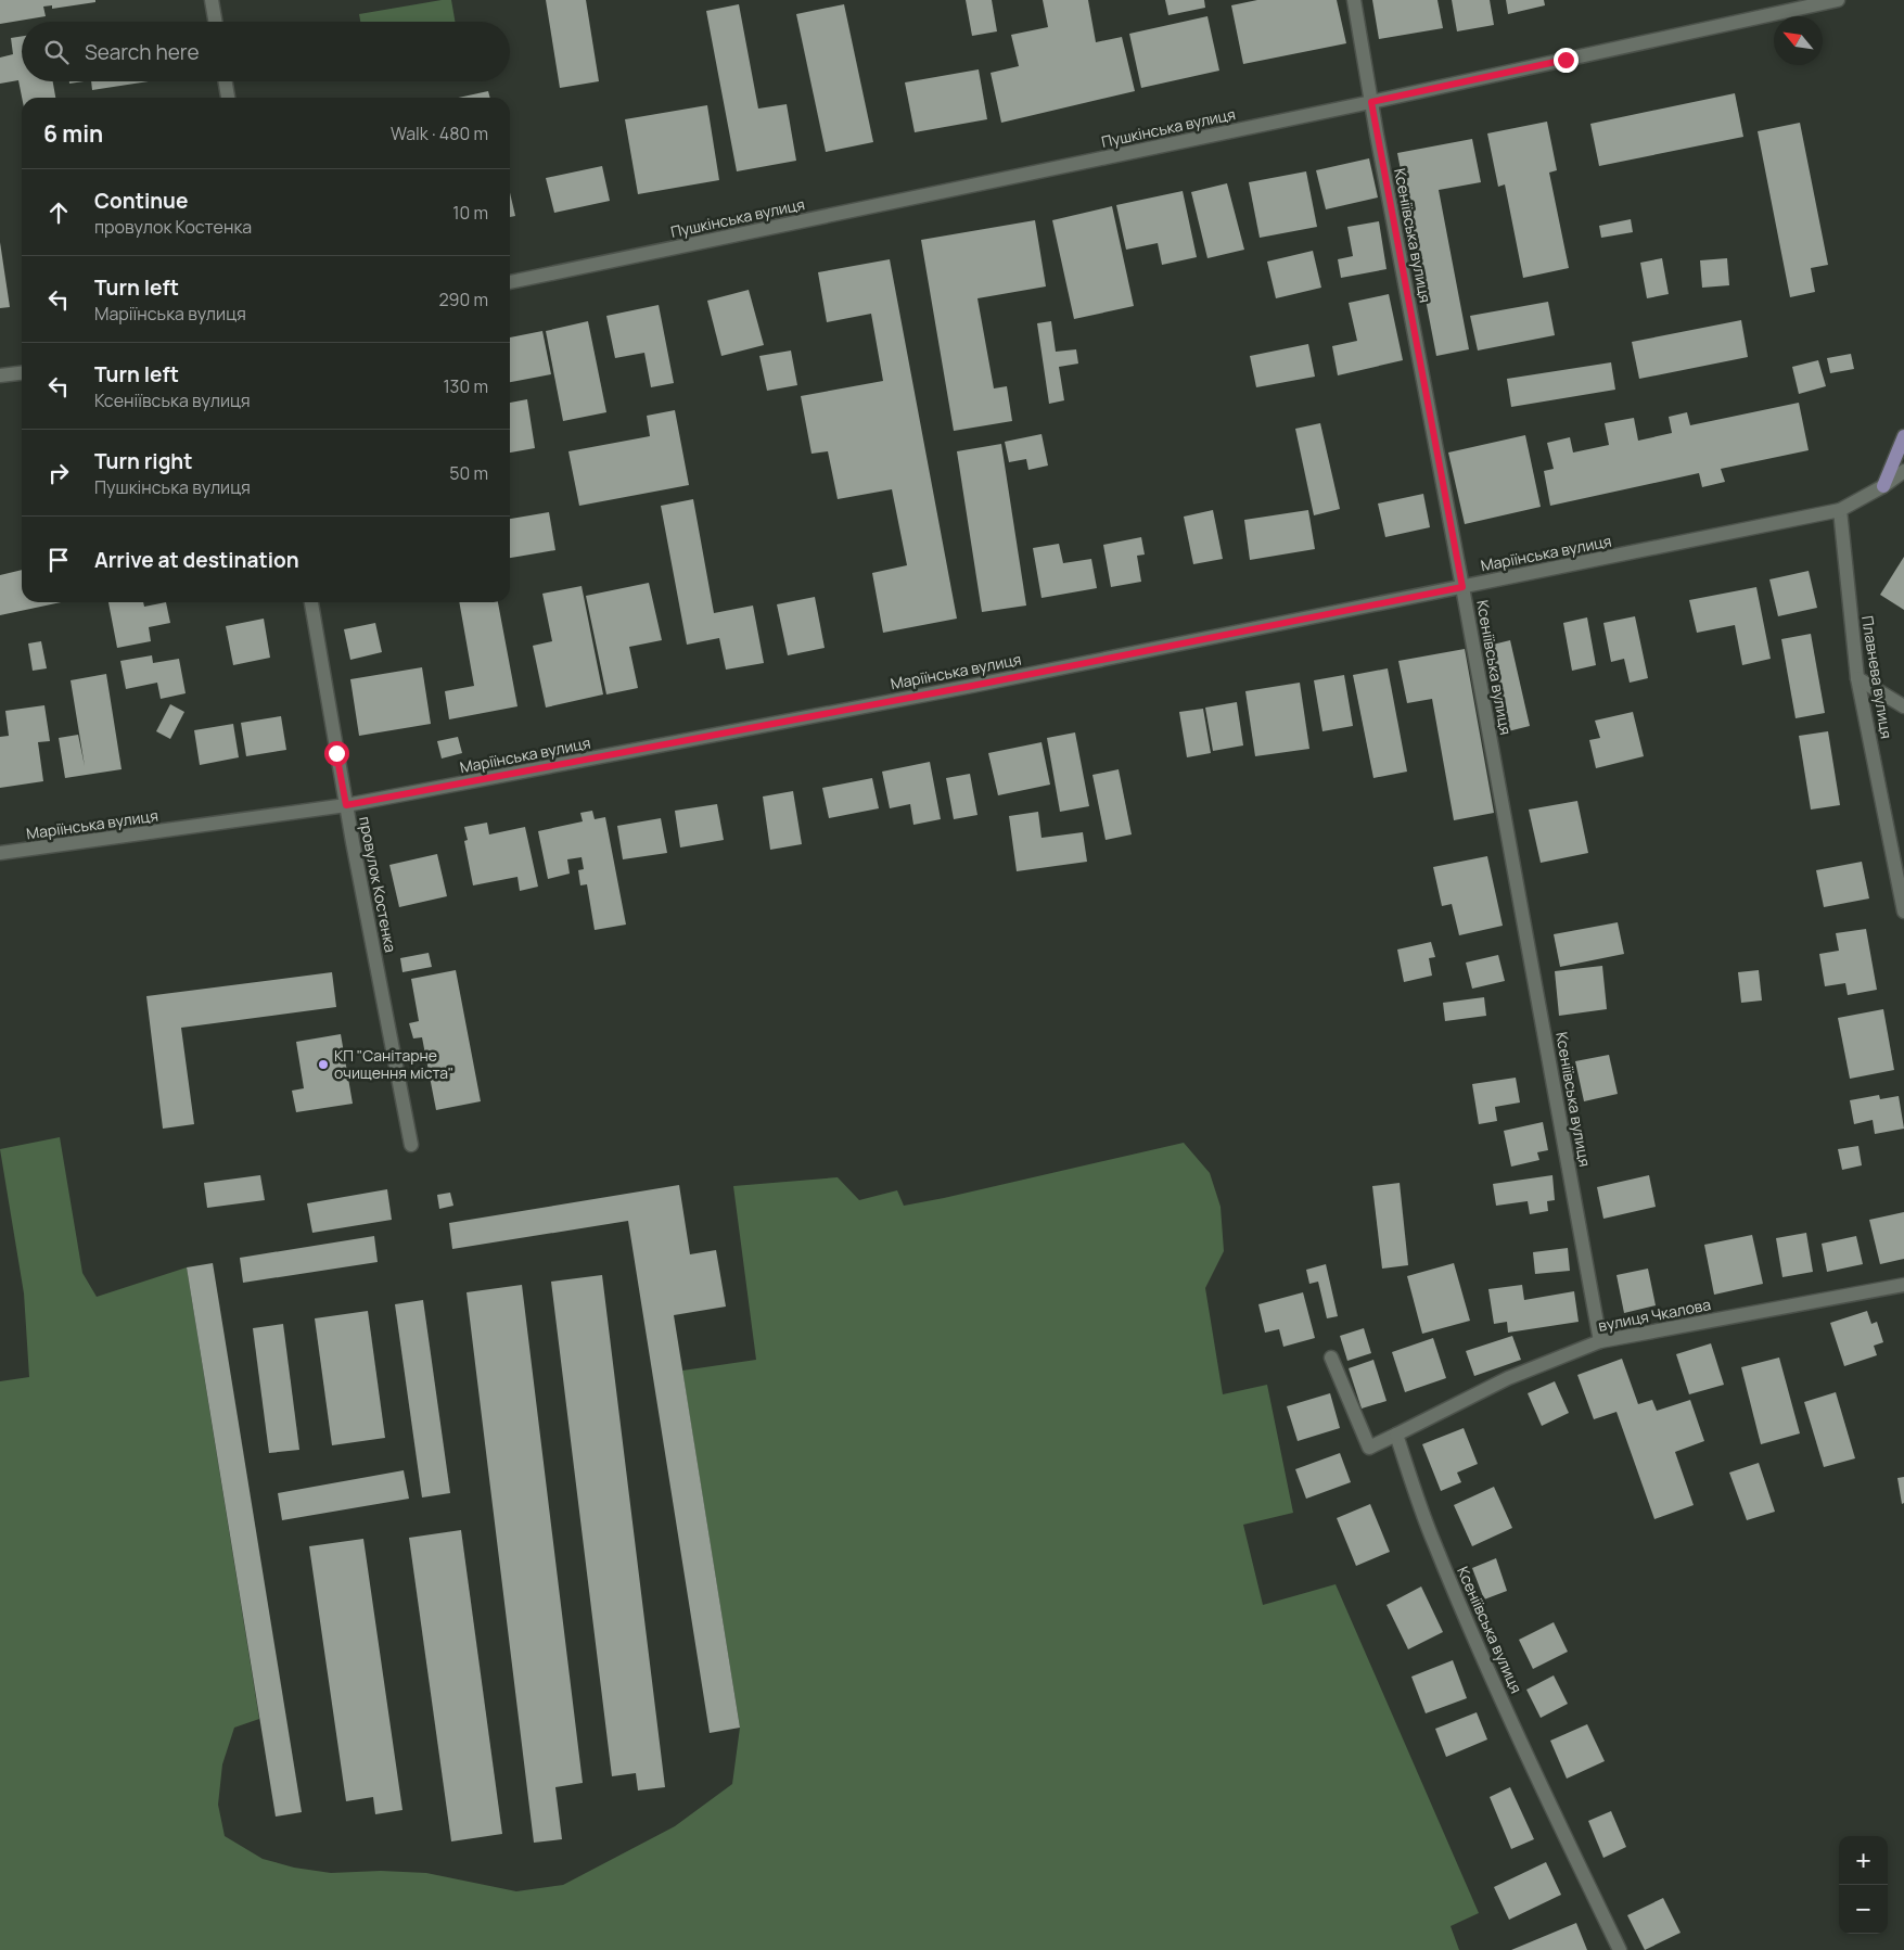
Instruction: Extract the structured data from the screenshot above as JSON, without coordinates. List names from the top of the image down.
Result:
{
  "streets": {
    "street": [
      "Пушкінська вулиця",
      "Ксеніївська вулиця",
      "Маріїнська вулиця",
      "Плавнева вулиця",
      "провулок Костенка",
      "вулиця Чкалова"
    ]
  },
  "crossings": [
    ["Пушкінська вулиця", "Ксеніївська вулиця"],
    ["Ксеніївська вулиця", "Маріїнська вулиця"],
    ["Ксеніївська вулиця", "вулиця Чкалова"],
    ["Маріїнська вулиця", "Плавнева вулиця"],
    ["Маріїнська вулиця", "провулок Костенка"]
  ],
  "places": ["КП \"Санітарне очищення міста\""],
  "north": "top left",
  "page": {
    "search": "Search here",
    "heading": ["6 min", "Walk · 480 m"],
    "list": [
      ["Continue", "провулок Костенка", "10 m"],
      ["Turn left", "Маріїнська вулиця", "290 m"],
      ["Turn left", "Ксеніївська вулиця", "130 m"],
      ["Turn right", "Пушкінська вулиця", "50 m"],
      "Arrive at destination"
    ],
    "map_buttons": ["+", "−"]
  }
}
